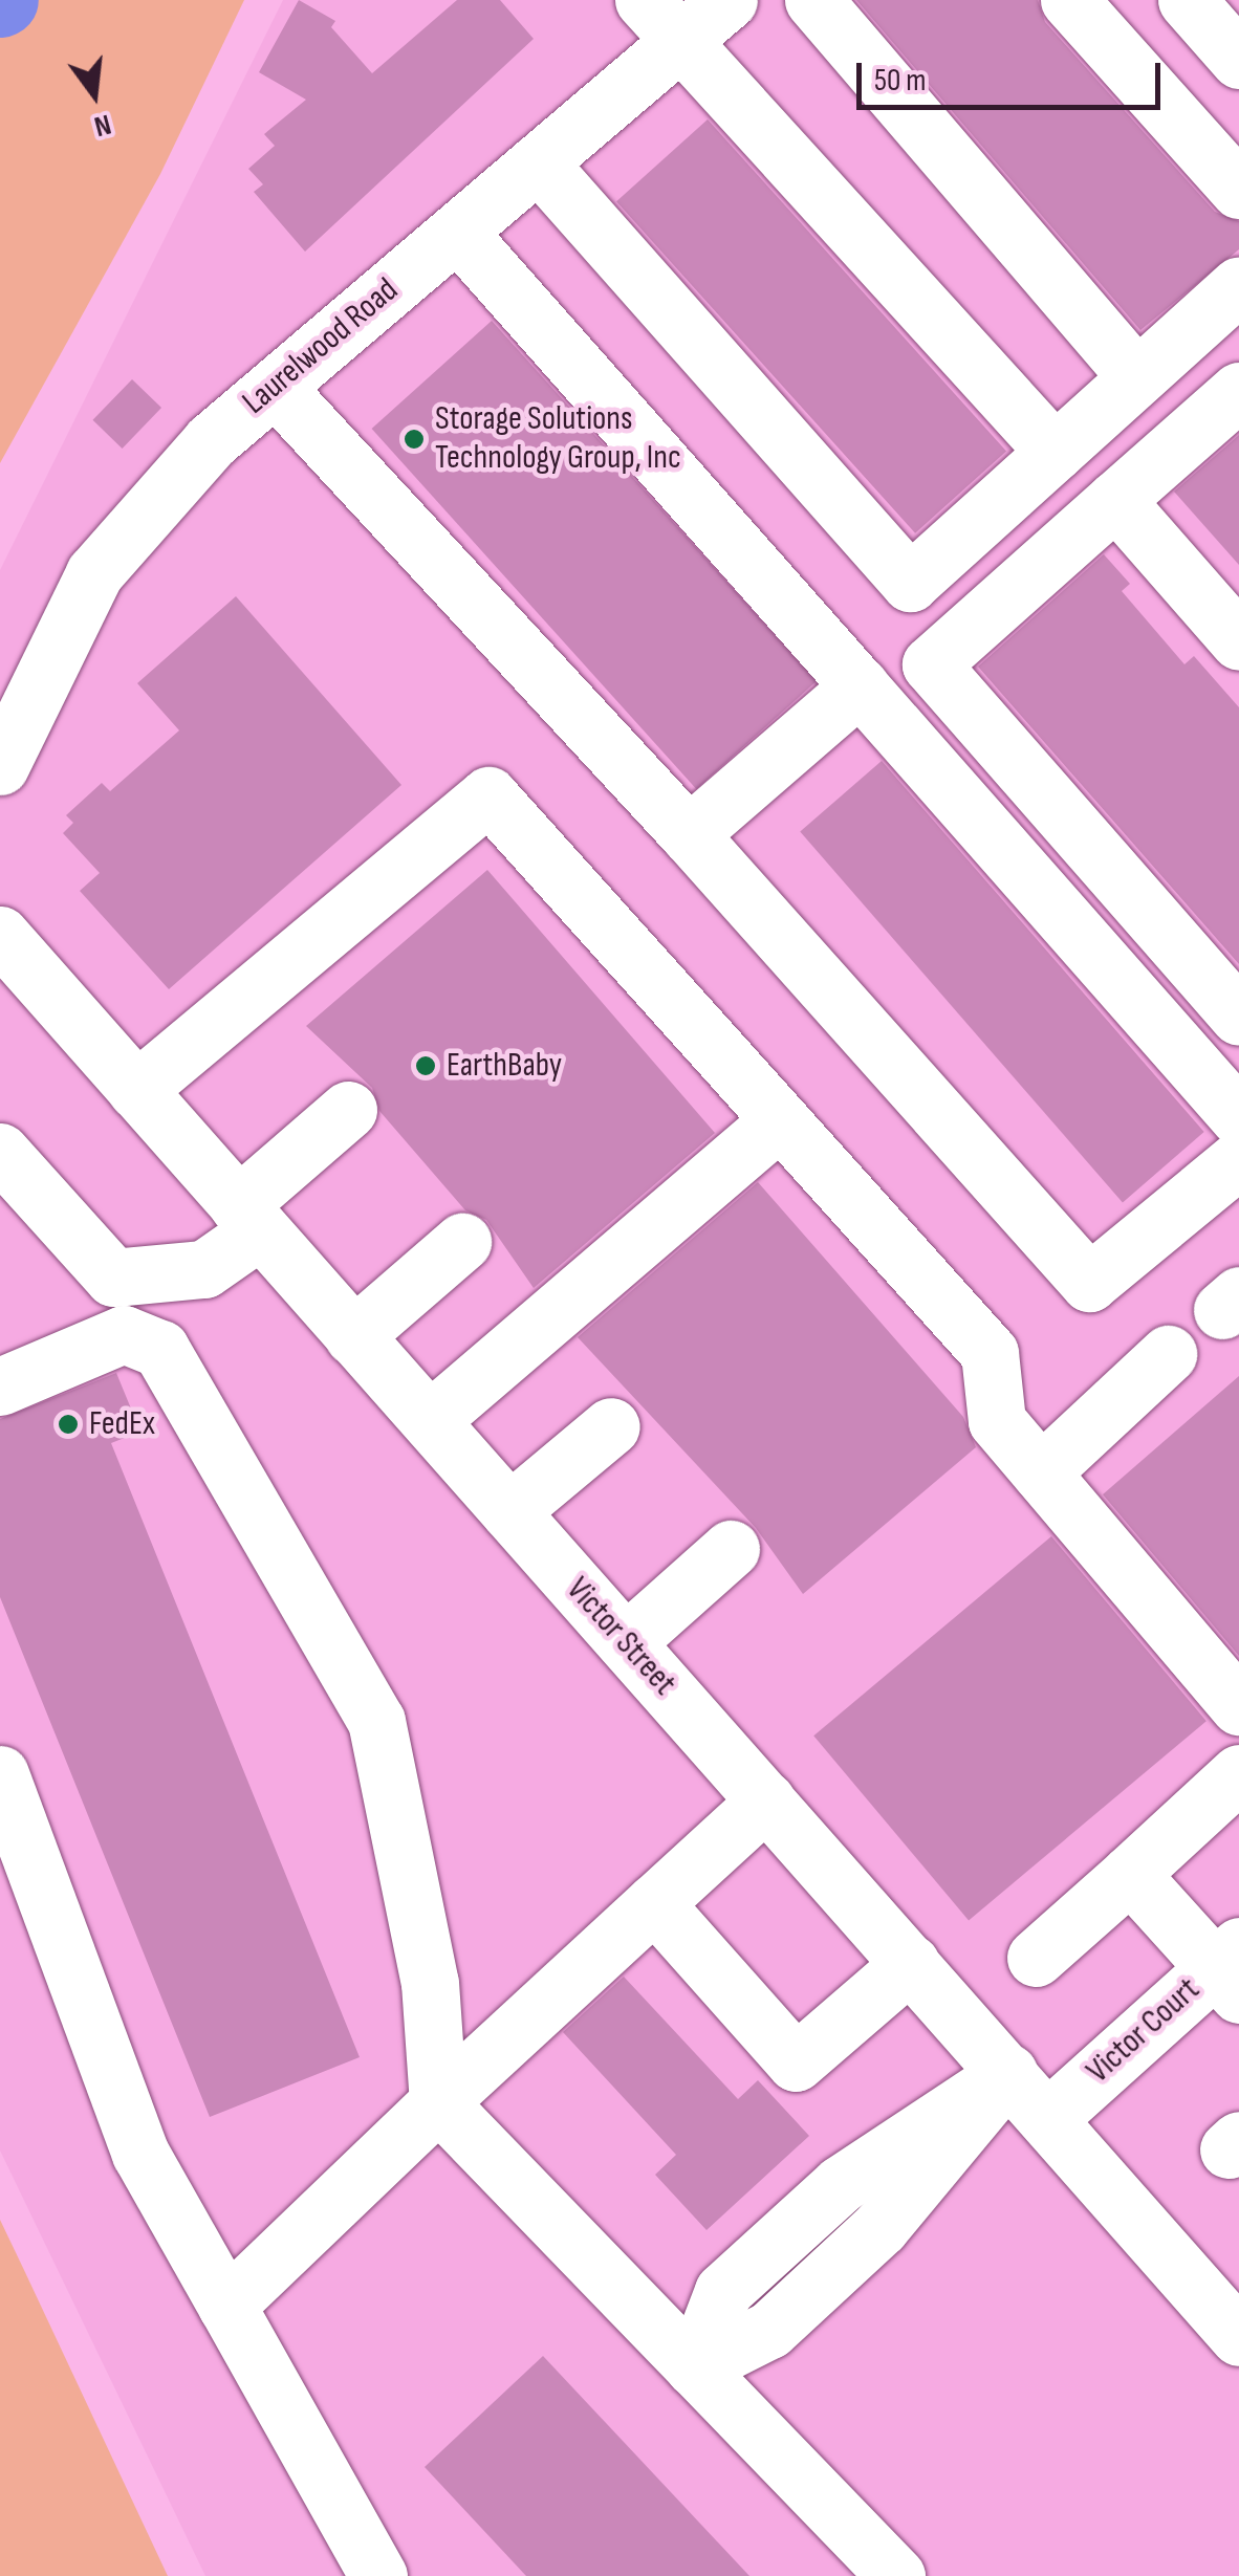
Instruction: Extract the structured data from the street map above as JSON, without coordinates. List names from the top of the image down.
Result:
{
  "streets": {
    "street": ["Laurelwood Road", "Victor Street", "Victor Court"]
  },
  "crossings": [
    ["Victor Street", "Victor Court"]
  ],
  "places": ["Storage Solutions Technology Group, Inc", "EarthBaby", "FedEx"],
  "scale_bar": "50 m",
  "north": "bottom"
}
